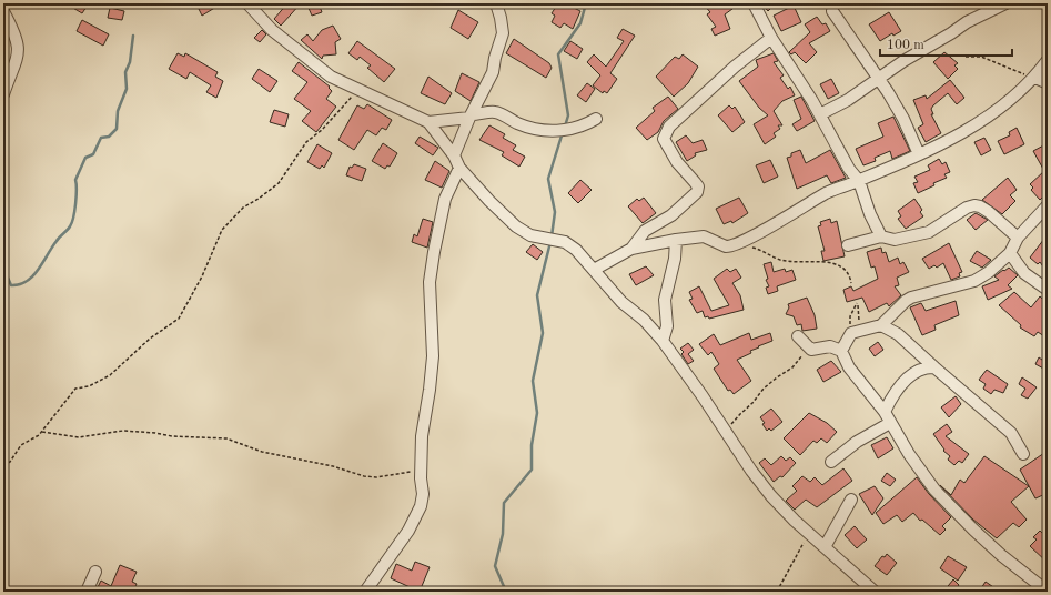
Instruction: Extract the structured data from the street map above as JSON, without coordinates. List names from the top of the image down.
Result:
{
  "scale_bar": "100 m"
}
